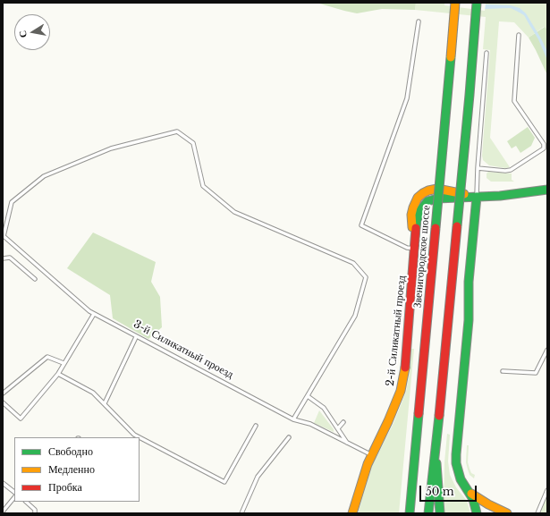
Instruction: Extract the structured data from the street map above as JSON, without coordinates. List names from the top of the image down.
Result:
{
  "streets": {
    "main road": ["Звенигородское шоссе", "2-й Силикатный проезд"],
    "lane": ["3-й Силикатный проезд"]
  },
  "crossings": [
    ["2-й Силикатный проезд", "3-й Силикатный проезд"]
  ],
  "legend": ["Свободно", "Медленно", "Пробка"],
  "scale_bar": "50 m",
  "north": "left"
}
